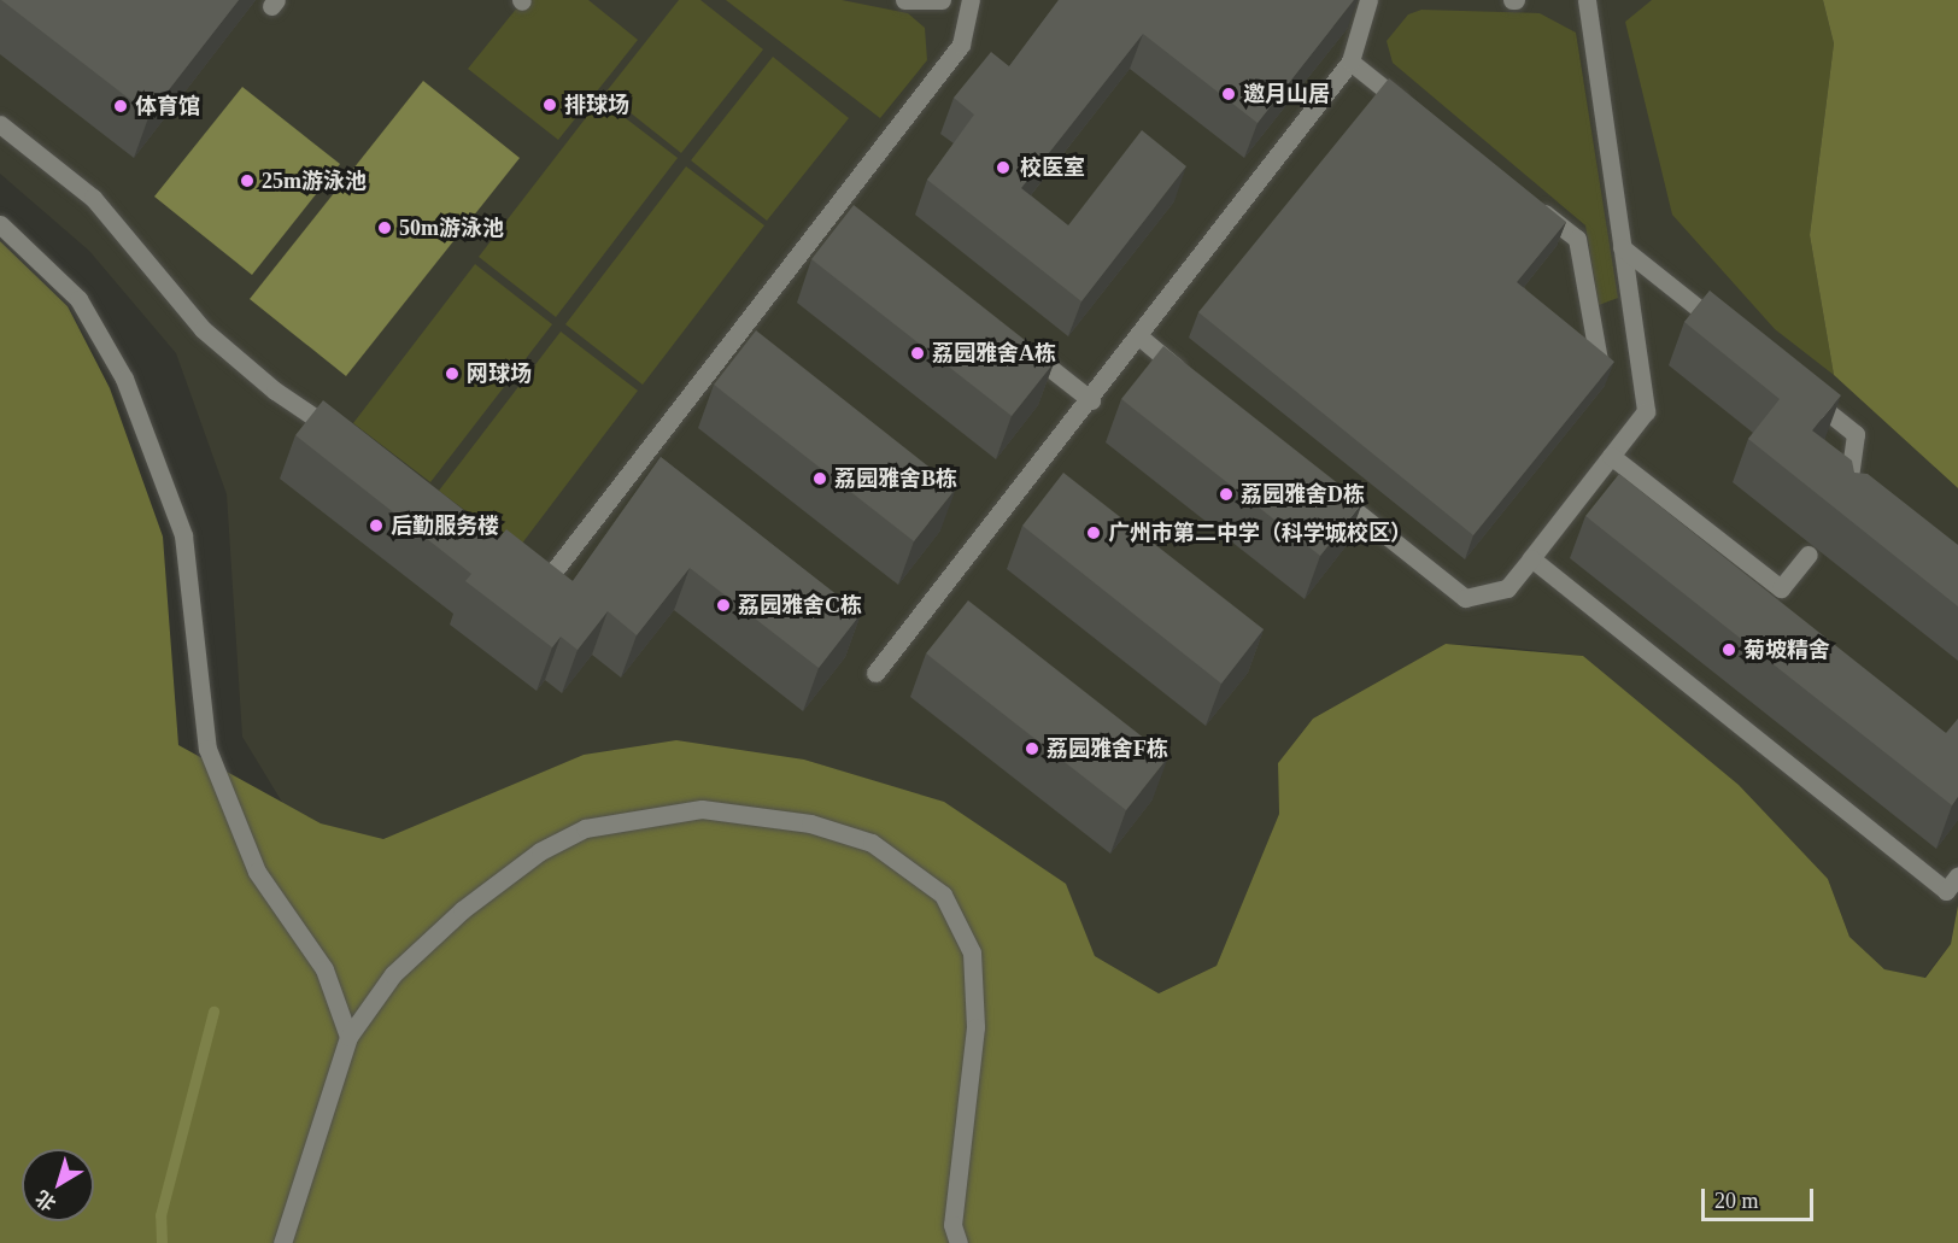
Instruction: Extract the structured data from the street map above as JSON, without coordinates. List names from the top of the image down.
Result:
{
  "places": [
    "邀月山居",
    "排球场",
    "体育馆",
    "校医室",
    "25m游泳池",
    "50m游泳池",
    "荔园雅舍A栋",
    "网球场",
    "荔园雅舍B栋",
    "荔园雅舍D栋",
    "后勤服务楼",
    "广州市第二中学（科学城校区）",
    "荔园雅舍C栋",
    "菊坡精舍",
    "荔园雅舍F栋"
  ],
  "scale_bar": "20 m",
  "north": "bottom left"
}
